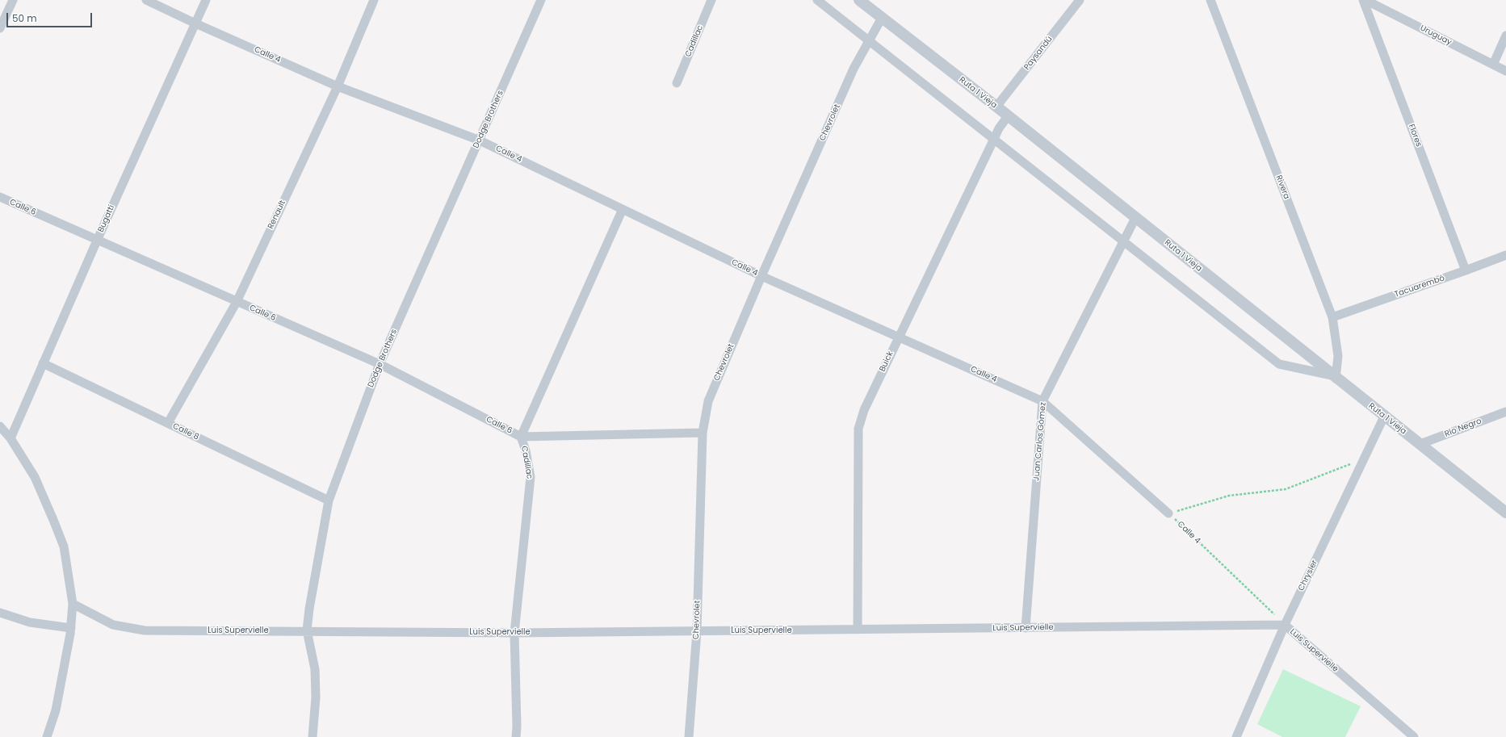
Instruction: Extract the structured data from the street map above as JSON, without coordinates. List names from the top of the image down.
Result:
{
  "streets": {
    "street": [
      "Uruguay",
      "Cadillac",
      "Paysandú",
      "Calle 4",
      "Ruta 1 Vieja",
      "Dodge Brothers",
      "Chevrolet",
      "Flores",
      "Rivera",
      "Calle 6",
      "Renault",
      "Bugatti",
      "Tacuarembó",
      "Buick",
      "Río Negro",
      "Calle 8",
      "Juan Carlos Gómez",
      "Chrysler",
      "Luis Supervielle"
    ]
  },
  "crossings": [
    ["Uruguay", "Flores"],
    ["Cadillac", "Calle 4"],
    ["Cadillac", "Calle 6"],
    ["Cadillac", "Luis Supervielle"],
    ["Paysandú", "Ruta 1 Vieja"],
    ["Calle 4", "Dodge Brothers"],
    ["Calle 4", "Chevrolet"],
    ["Calle 4", "Renault"],
    ["Calle 4", "Bugatti"],
    ["Calle 4", "Buick"],
    ["Calle 4", "Juan Carlos Gómez"],
    ["Calle 4", "Chrysler"],
    ["Calle 4", "Luis Supervielle"],
    ["Ruta 1 Vieja", "Chevrolet"],
    ["Ruta 1 Vieja", "Rivera"],
    ["Ruta 1 Vieja", "Buick"],
    ["Ruta 1 Vieja", "Río Negro"],
    ["Ruta 1 Vieja", "Juan Carlos Gómez"],
    ["Ruta 1 Vieja", "Chrysler"],
    ["Dodge Brothers", "Calle 6"],
    ["Dodge Brothers", "Calle 8"],
    ["Dodge Brothers", "Luis Supervielle"],
    ["Chevrolet", "Luis Supervielle"],
    ["Flores", "Tacuarembó"],
    ["Rivera", "Tacuarembó"],
    ["Calle 6", "Renault"],
    ["Calle 6", "Bugatti"],
    ["Renault", "Calle 8"],
    ["Bugatti", "Calle 8"],
    ["Buick", "Luis Supervielle"],
    ["Juan Carlos Gómez", "Luis Supervielle"],
    ["Chrysler", "Luis Supervielle"]
  ],
  "scale_bar": "50 m"
}
